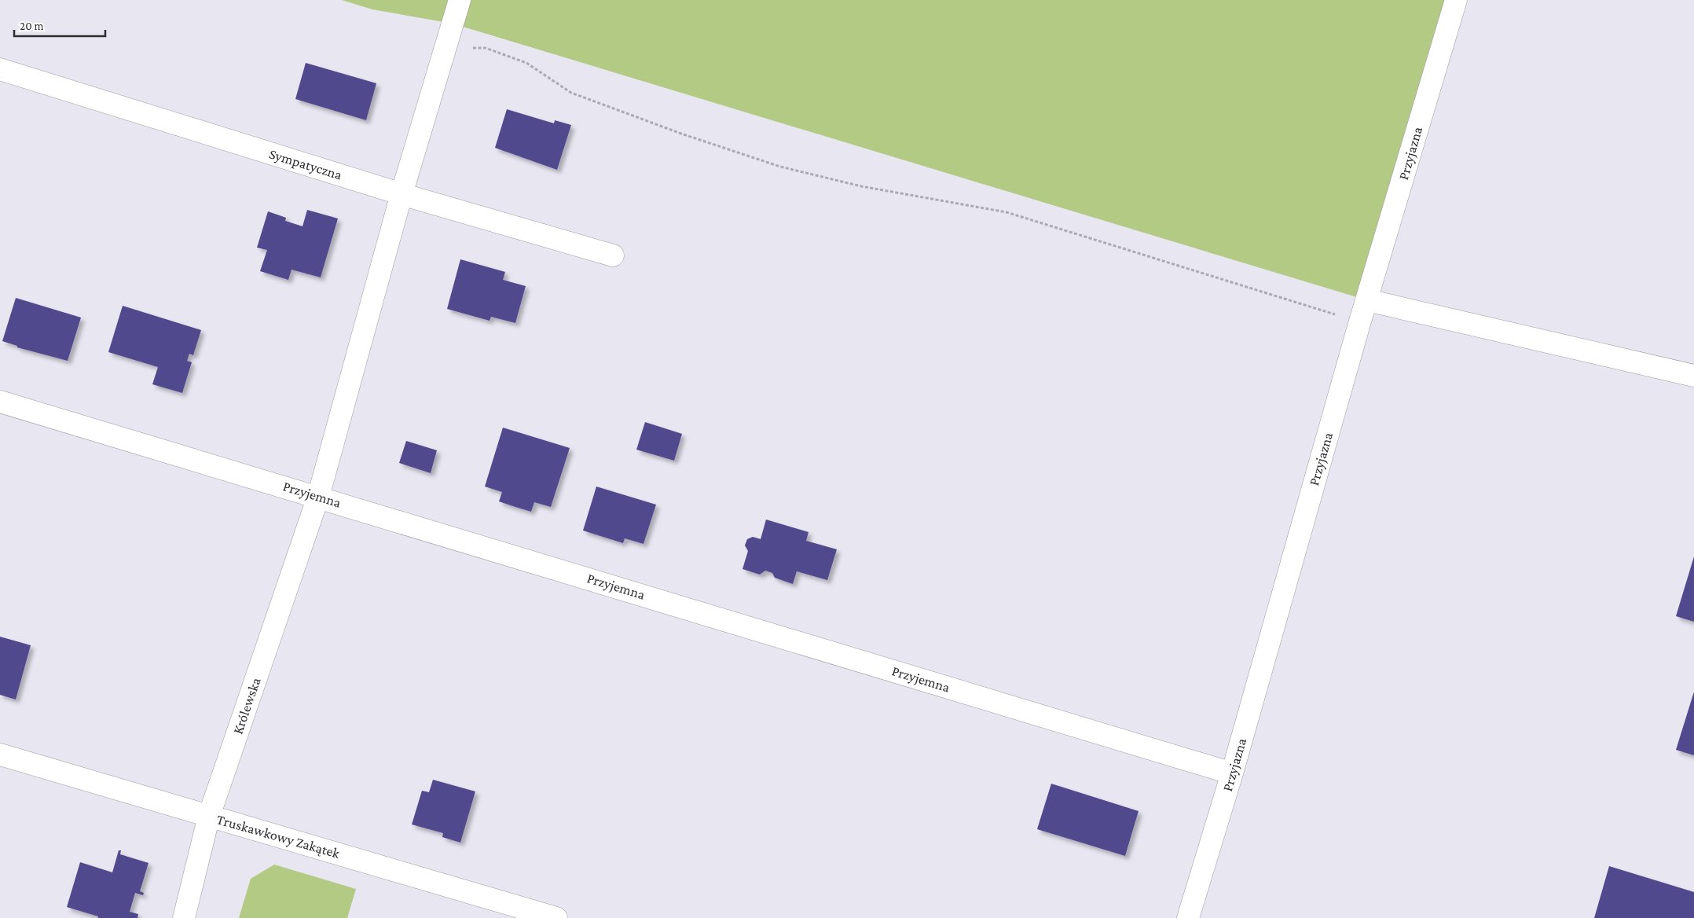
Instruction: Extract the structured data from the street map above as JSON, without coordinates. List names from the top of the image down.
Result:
{
  "streets": {
    "street": [
      "Przyjazna",
      "Sympatyczna",
      "Przyjemna",
      "Królewska",
      "Truskawkowy Zakątek"
    ]
  },
  "crossings": [
    ["Przyjazna", "Przyjemna"],
    ["Sympatyczna", "Królewska"],
    ["Przyjemna", "Królewska"],
    ["Królewska", "Truskawkowy Zakątek"]
  ],
  "scale_bar": "20 m"
}
